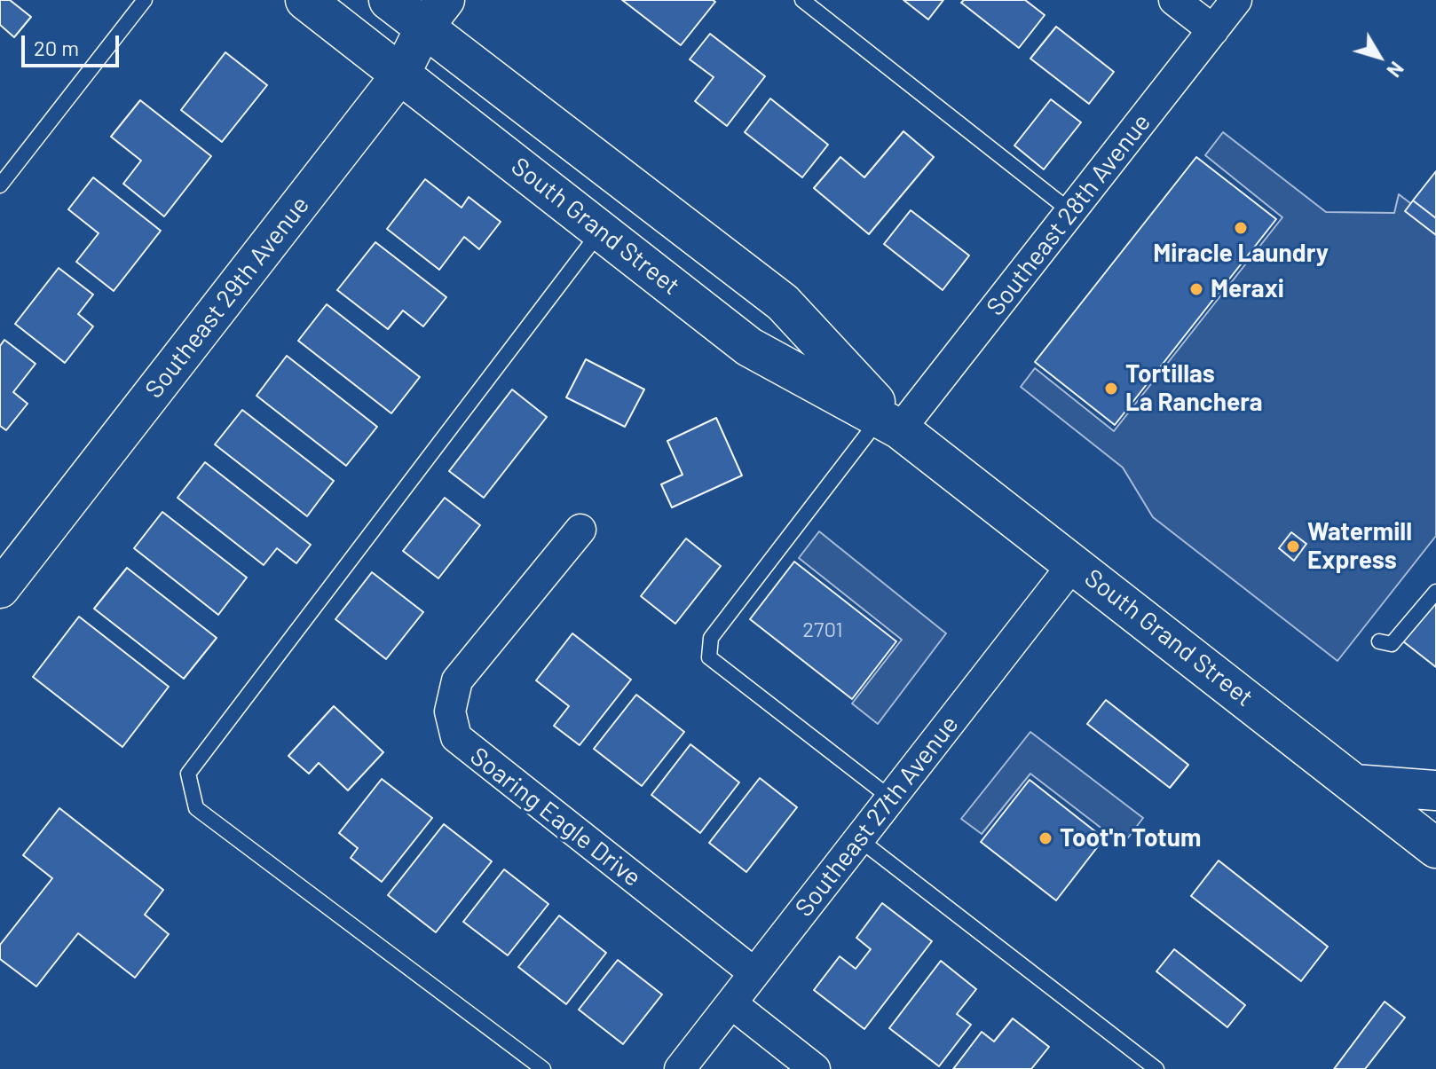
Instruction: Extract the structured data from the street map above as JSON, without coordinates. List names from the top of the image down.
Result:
{
  "streets": {
    "main road": ["South Grand Street"],
    "street": [
      "Southeast 28th Avenue",
      "Southeast 29th Avenue",
      "Southeast 27th Avenue",
      "Soaring Eagle Drive"
    ]
  },
  "crossings": [
    ["Southeast 28th Avenue", "South Grand Street"],
    ["South Grand Street", "Southeast 29th Avenue"],
    ["South Grand Street", "Southeast 27th Avenue"],
    ["Southeast 27th Avenue", "Soaring Eagle Drive"]
  ],
  "places": [
    "Miracle Laundry",
    "Meraxi",
    "Tortillas La Ranchera",
    "Watermill Express",
    "Toot'n Totum"
  ],
  "house_numbers": ["2701"],
  "scale_bar": "20 m",
  "north": "bottom right"
}
